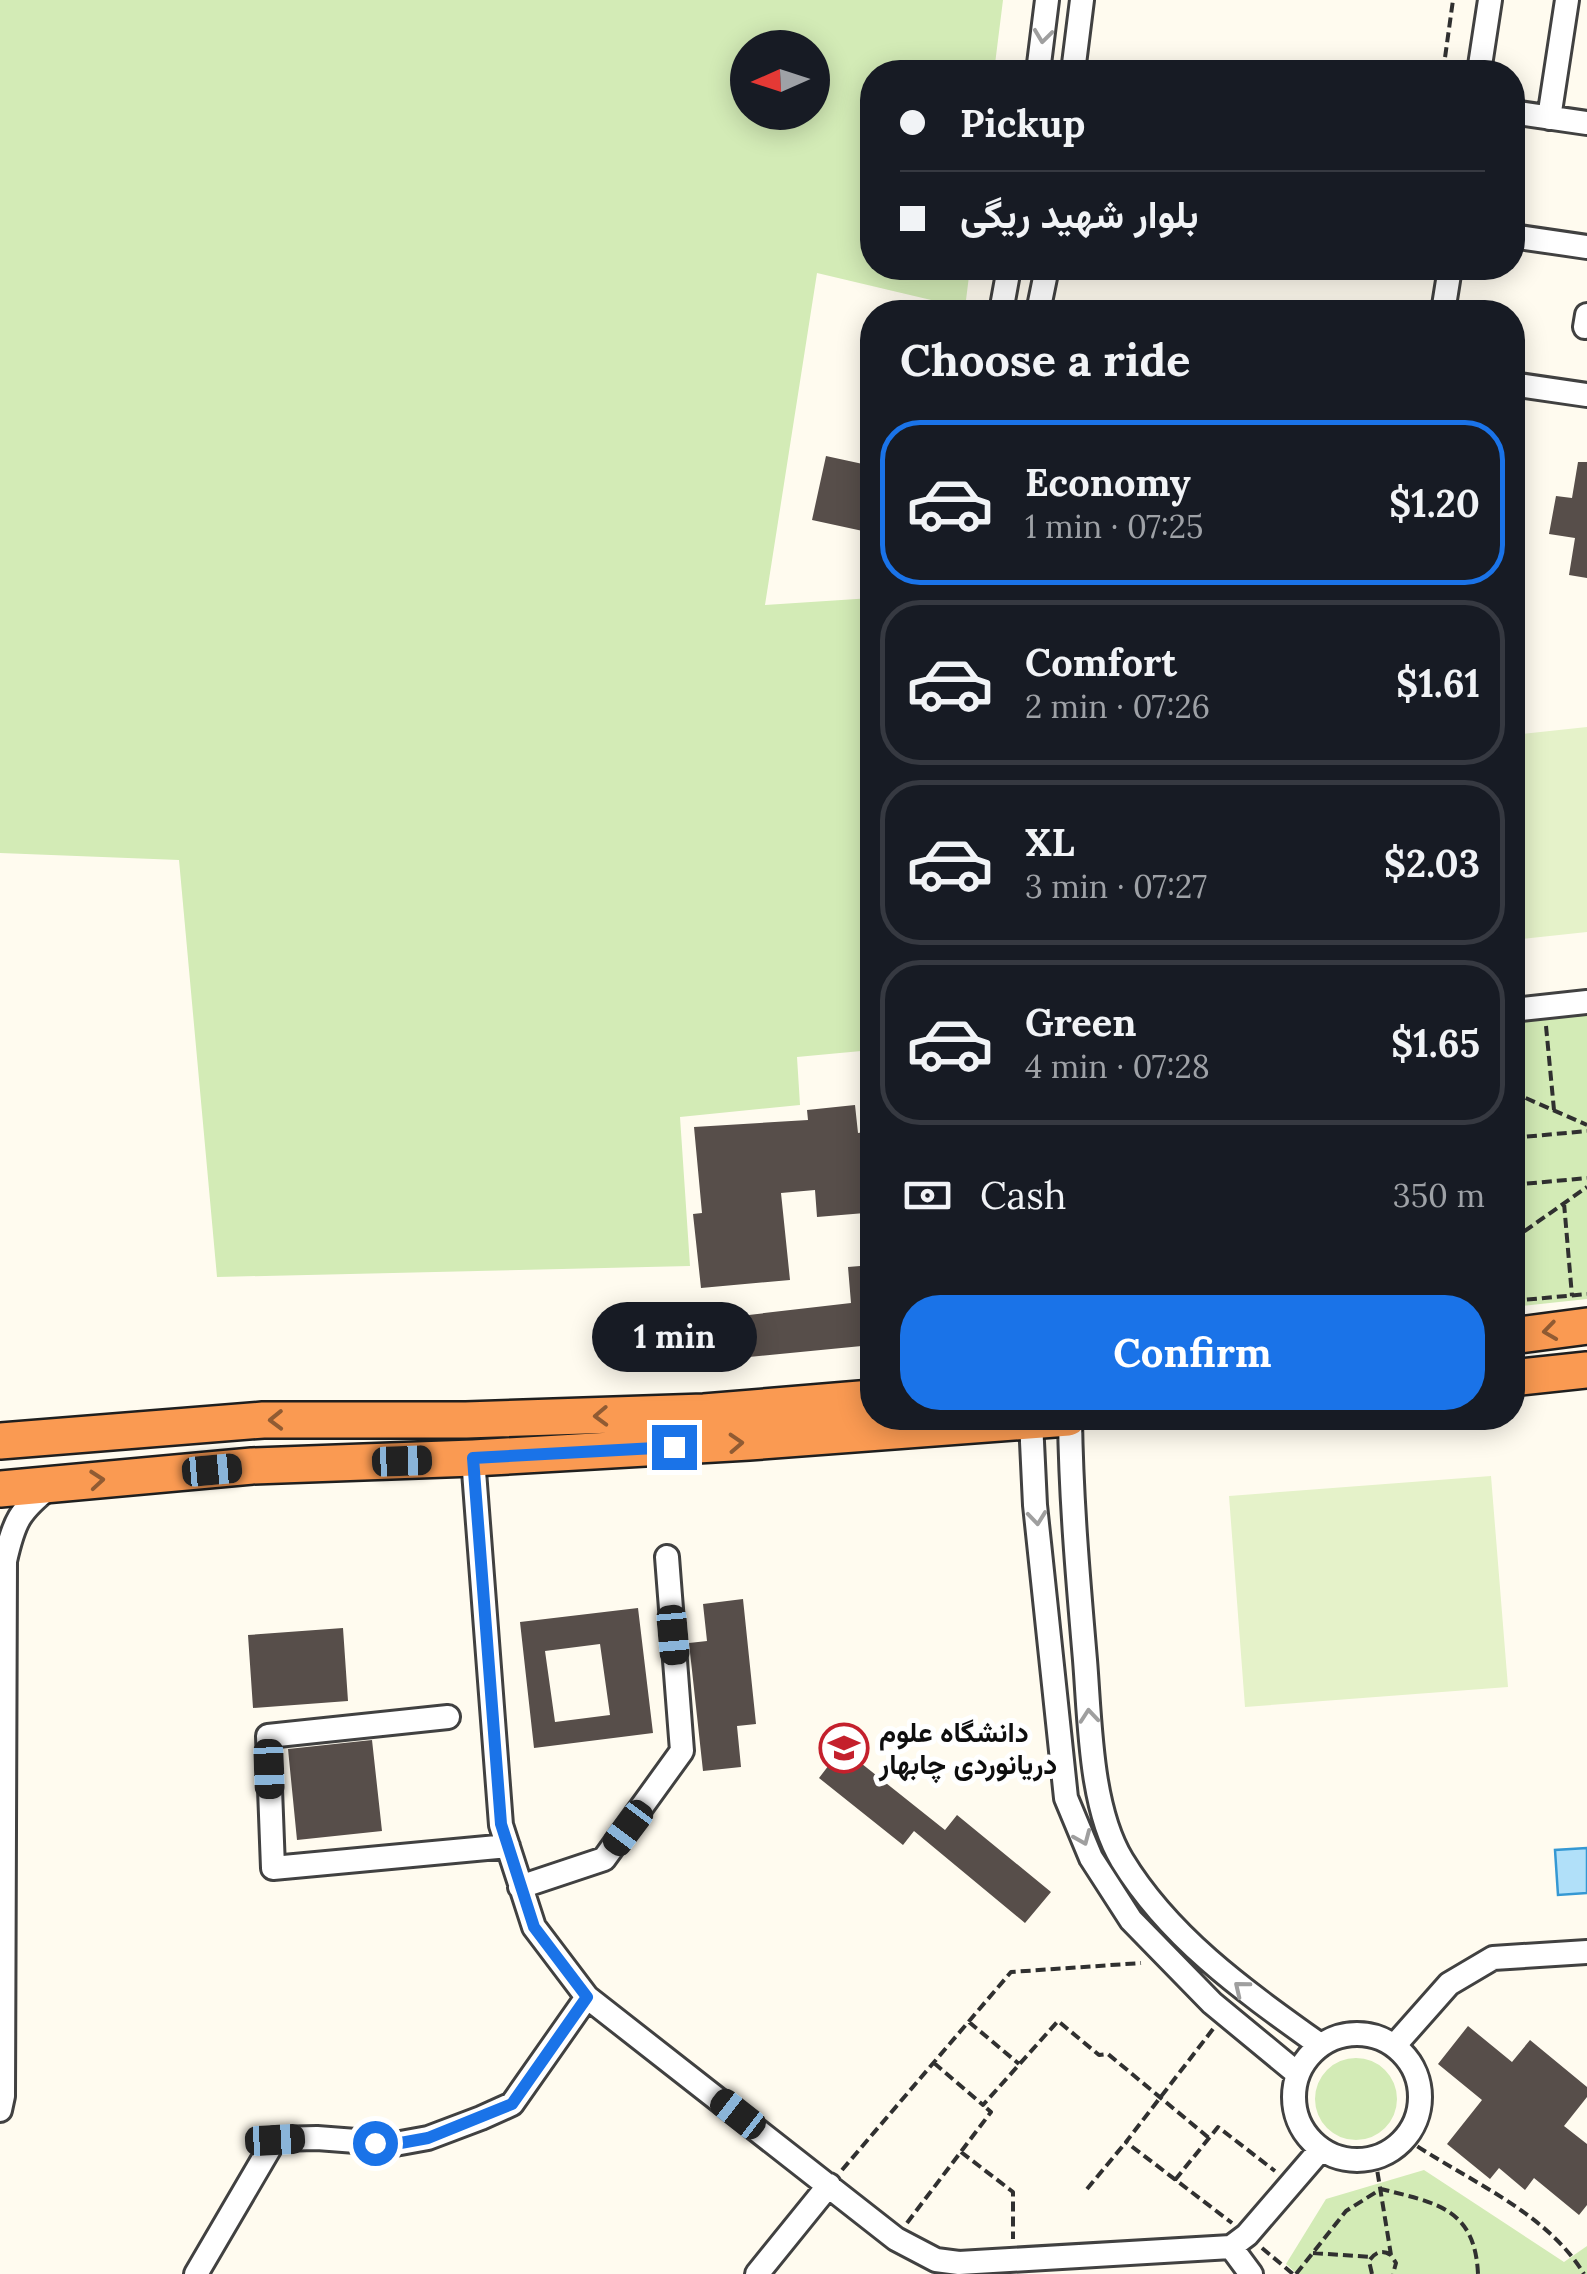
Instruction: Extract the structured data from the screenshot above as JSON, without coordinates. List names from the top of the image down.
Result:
{
  "places": {
    "school or university": ["دانشگاه علوم دریانوردی چابهار"]
  },
  "north": "left",
  "page": {
    "banner": ["Pickup", "بلوار شهید ریگی"],
    "heading": "Choose a ride",
    "list": [
      {
        "name": "Economy",
        "note": "1 min · 07:25",
        "value": "$1.20"
      },
      {
        "name": "Comfort",
        "note": "2 min · 07:26",
        "value": "$1.61"
      },
      {
        "name": "XL",
        "note": "3 min · 07:27",
        "value": "$2.03"
      },
      {
        "name": "Green",
        "note": "4 min · 07:28",
        "value": "$1.65"
      }
    ],
    "pay": ["Cash", "350 m"],
    "buttons": "Confirm",
    "bubble": "1 min"
  }
}
